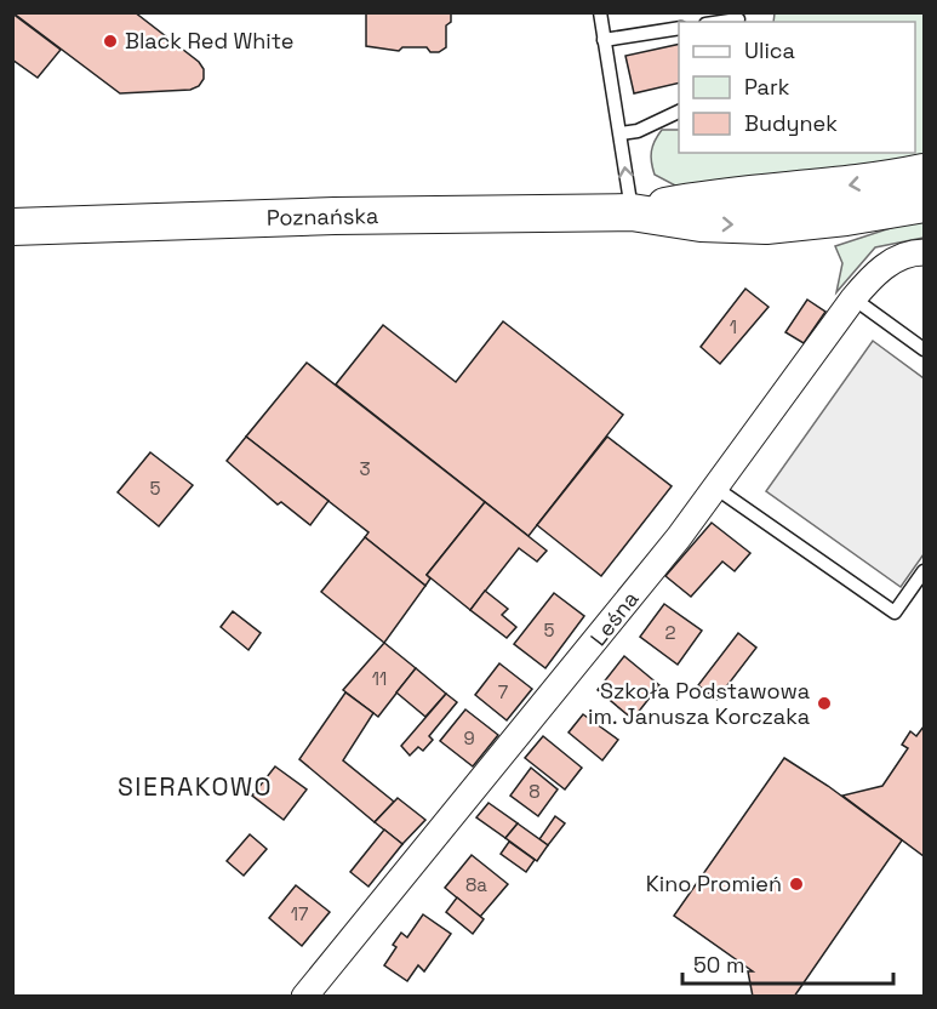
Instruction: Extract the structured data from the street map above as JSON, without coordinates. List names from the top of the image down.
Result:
{
  "streets": {
    "main road": ["Poznańska"],
    "street": ["Leśna"]
  },
  "districts": ["SIERAKOWO"],
  "places": ["Black Red White", "Szkoła Podstawowa im. Janusza Korczaka", "Kino Promień"],
  "house_numbers": [
    "1",
    "3",
    "5",
    "5",
    "2",
    "11",
    "7",
    "9",
    "8",
    "8a",
    "17"
  ],
  "legend": ["Ulica", "Park", "Budynek"],
  "scale_bar": "50 m"
}
